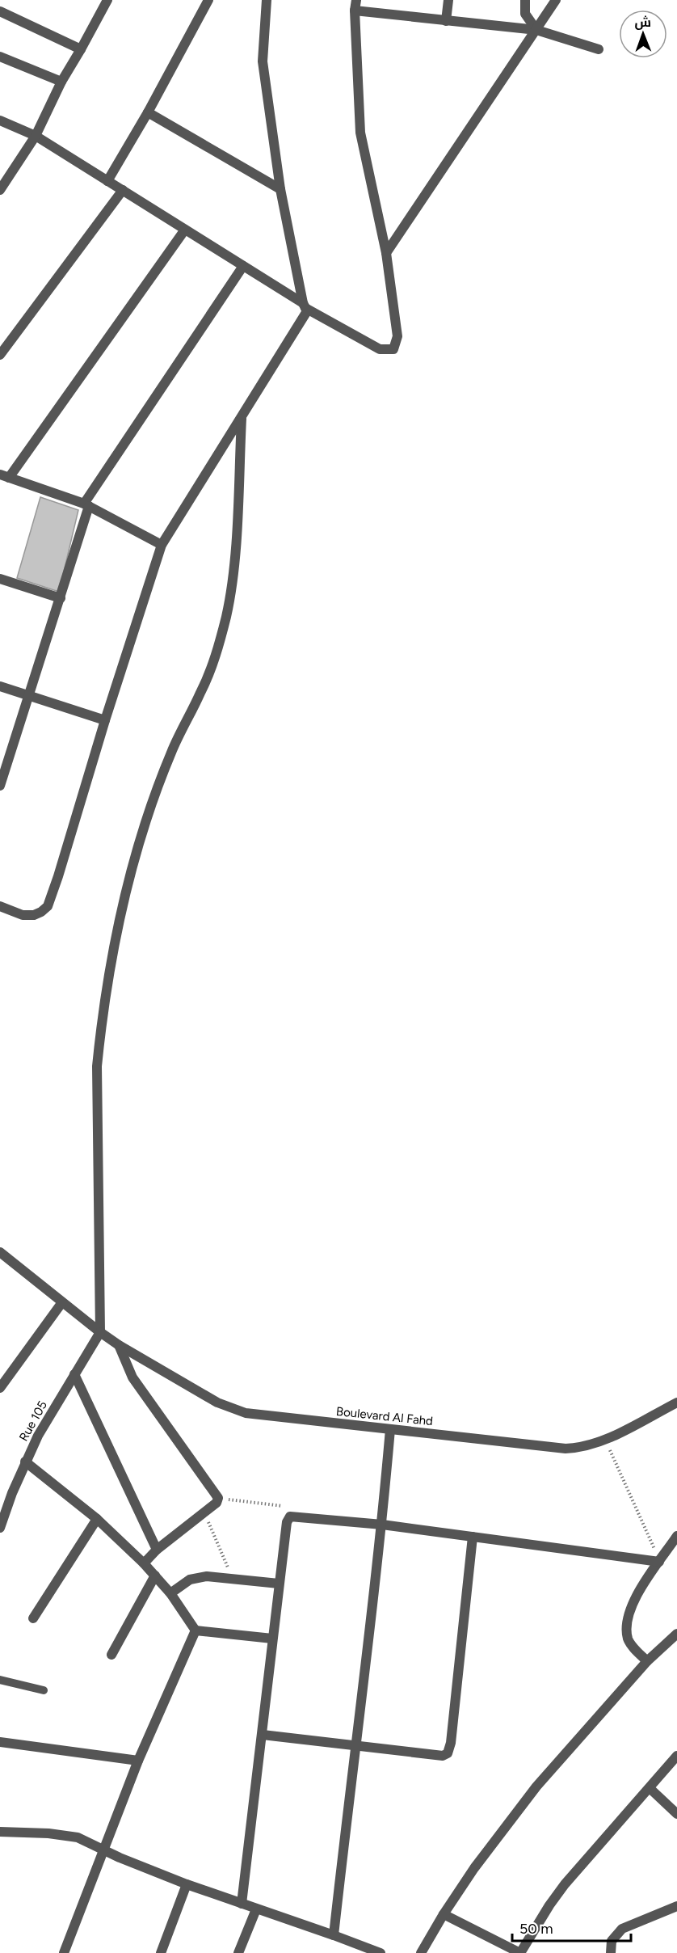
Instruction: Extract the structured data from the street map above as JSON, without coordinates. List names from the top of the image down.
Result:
{
  "streets": {
    "street": ["Boulevard Al Fahd", "Rue 105"]
  },
  "crossings": [
    ["Boulevard Al Fahd", "Rue 105"]
  ],
  "scale_bar": "50 m",
  "north": "top"
}
